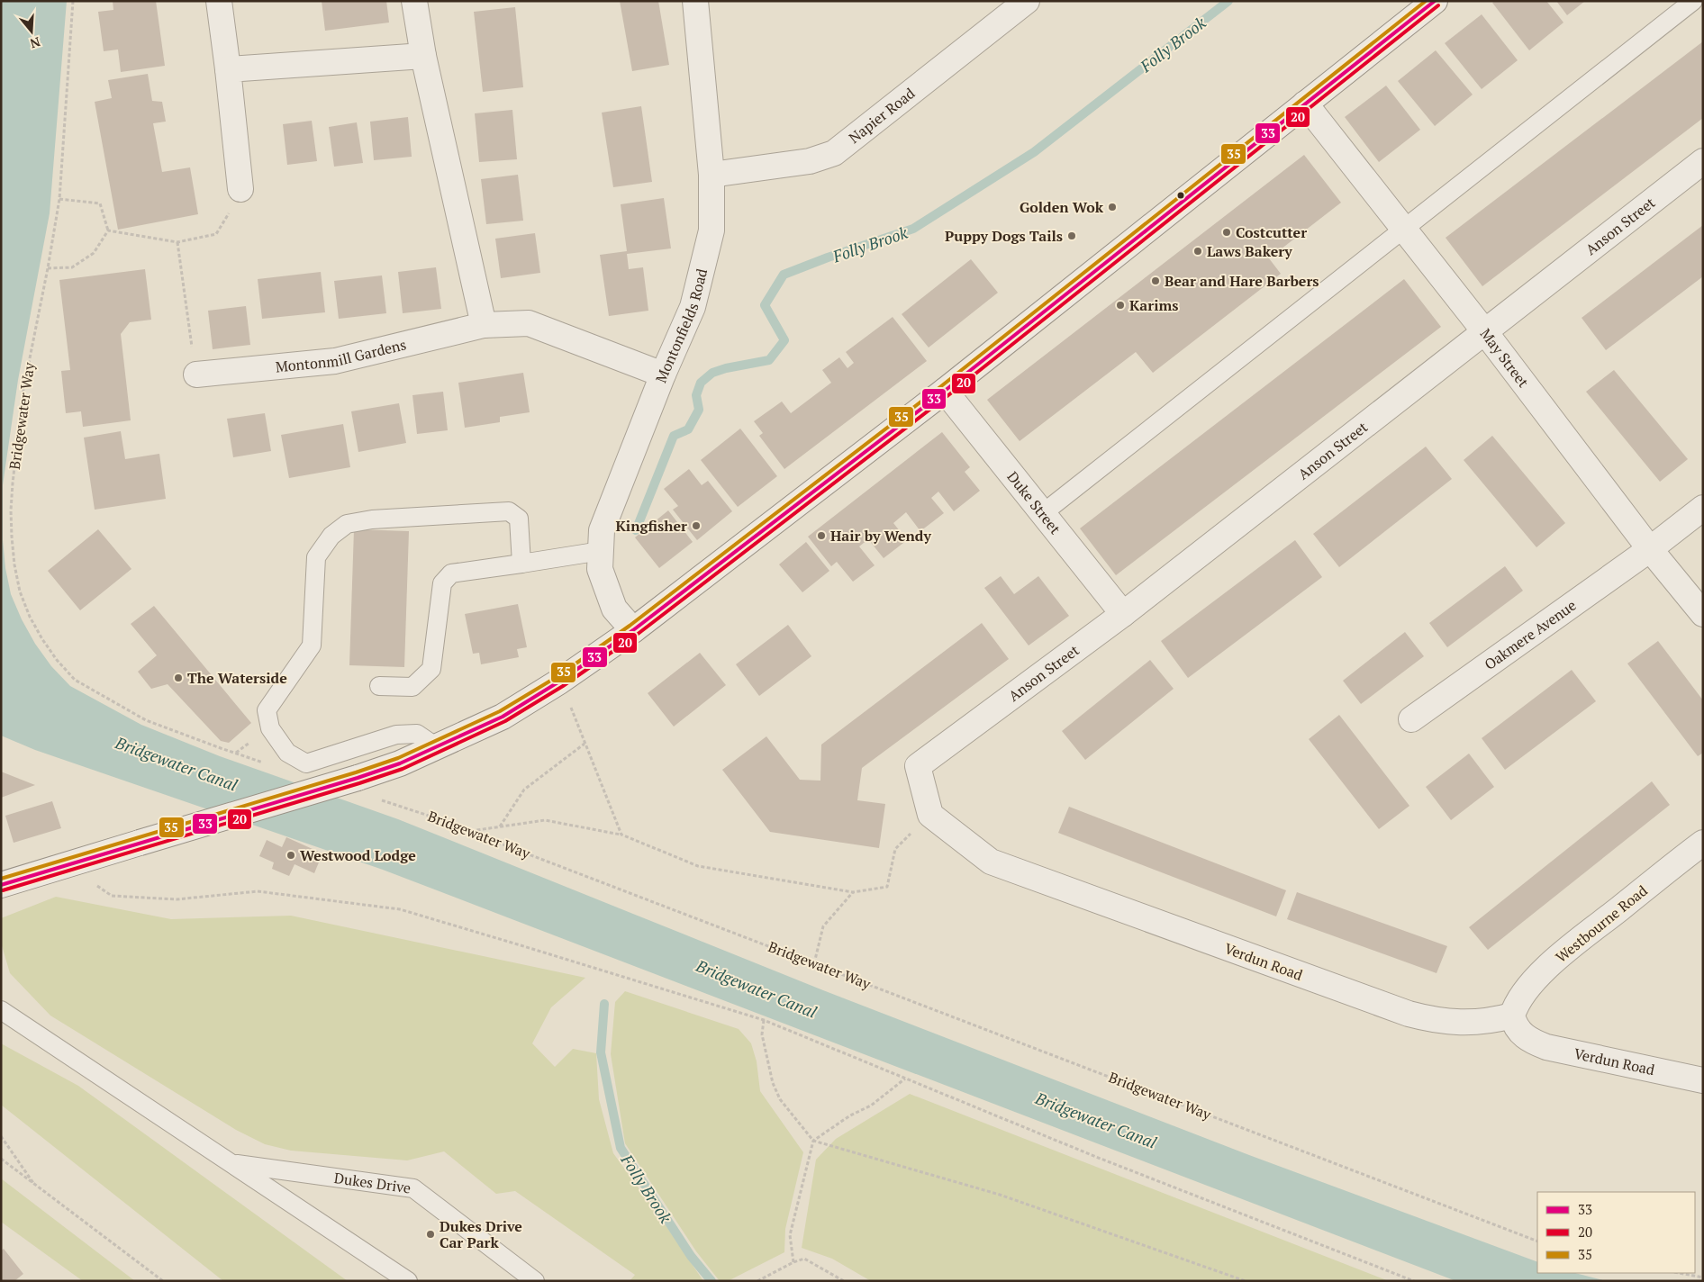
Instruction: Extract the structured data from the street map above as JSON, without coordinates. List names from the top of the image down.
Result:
{
  "streets": {
    "street": [
      "Napier Road",
      "Anson Street",
      "Montonfields Road",
      "Montonmill Gardens",
      "May Street",
      "Duke Street",
      "Oakmere Avenue",
      "Westbourne Road",
      "Verdun Road"
    ],
    "lane": ["Dukes Drive"],
    "path": ["Bridgewater Way"]
  },
  "crossings": [
    ["Napier Road", "Montonfields Road"],
    ["Anson Street", "May Street"],
    ["Anson Street", "Duke Street"],
    ["Anson Street", "Verdun Road"],
    ["Montonfields Road", "Montonmill Gardens"],
    ["May Street", "Oakmere Avenue"],
    ["Westbourne Road", "Verdun Road"]
  ],
  "water": ["Folly Brook", "Bridgewater Canal"],
  "places": [
    "Golden Wok",
    "Costcutter",
    "Puppy Dogs Tails",
    "Laws Bakery",
    "Bear and Hare Barbers",
    "Karims",
    "Kingfisher",
    "Hair by Wendy",
    "The Waterside",
    "Westwood Lodge",
    "Dukes Drive Car Park"
  ],
  "lines": ["transit line 33", "transit line 35", "transit line 20"],
  "legend": ["33", "20", "35"],
  "north": "bottom"
}
